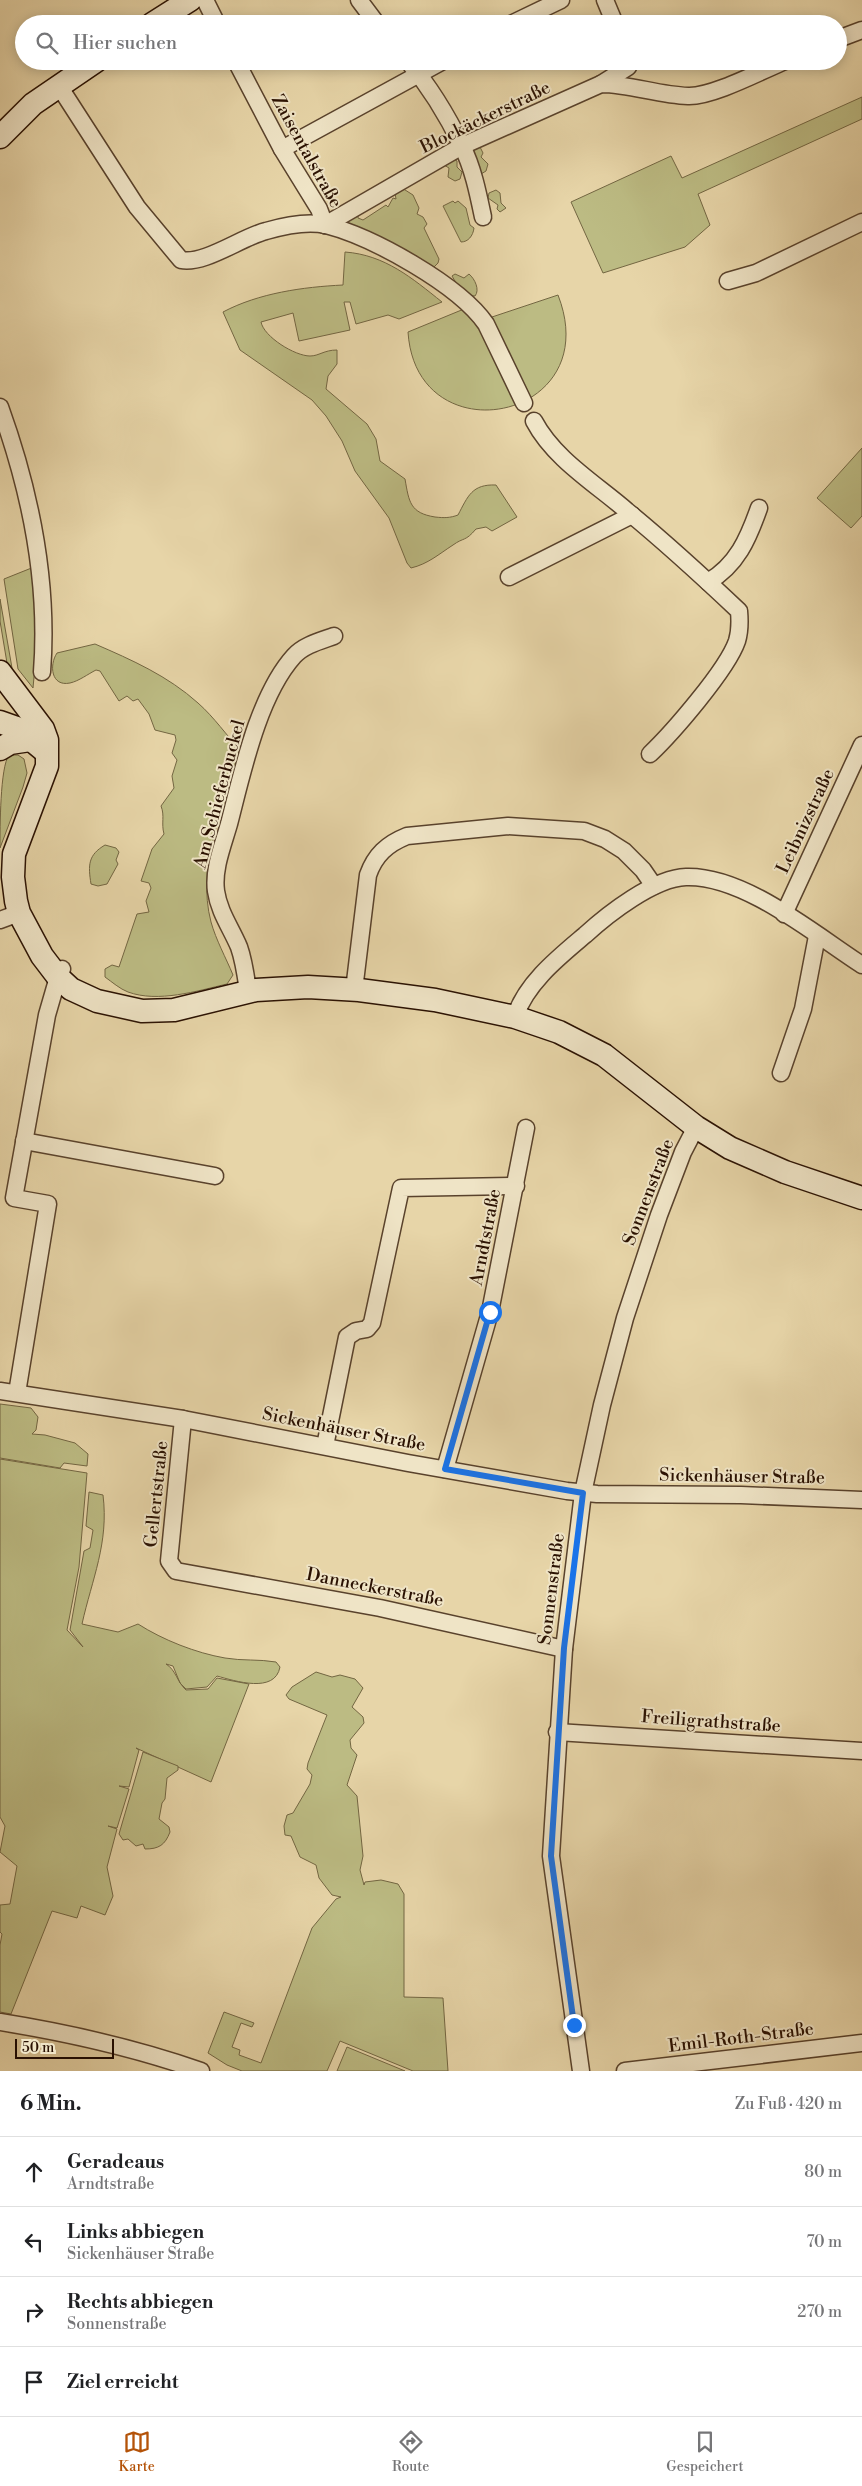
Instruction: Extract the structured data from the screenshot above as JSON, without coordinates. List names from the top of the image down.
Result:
{
  "streets": {
    "street": [
      "Blockäckerstraße",
      "Zaisentalstraße",
      "Am Schieferbuckel",
      "Leibnizstraße",
      "Sonnenstraße",
      "Arndtstraße",
      "Sickenhäuser Straße",
      "Gellertstraße",
      "Danneckerstraße",
      "Freiligrathstraße",
      "Emil-Roth-Straße"
    ]
  },
  "crossings": [
    ["Blockäckerstraße", "Zaisentalstraße"],
    ["Sonnenstraße", "Sickenhäuser Straße"],
    ["Sonnenstraße", "Danneckerstraße"],
    ["Sonnenstraße", "Freiligrathstraße"],
    ["Arndtstraße", "Sickenhäuser Straße"],
    ["Sickenhäuser Straße", "Gellertstraße"],
    ["Gellertstraße", "Danneckerstraße"]
  ],
  "scale_bar": "50 m",
  "page": {
    "search": "Hier suchen",
    "scale": "50 m",
    "heading": ["6 Min.", "Zu Fuß · 420 m"],
    "list": [
      ["Geradeaus", "Arndtstraße", "80 m"],
      ["Links abbiegen", "Sickenhäuser Straße", "70 m"],
      ["Rechts abbiegen", "Sonnenstraße", "270 m"],
      "Ziel erreicht"
    ],
    "nav": ["Karte", "Route", "Gespeichert"]
  }
}
